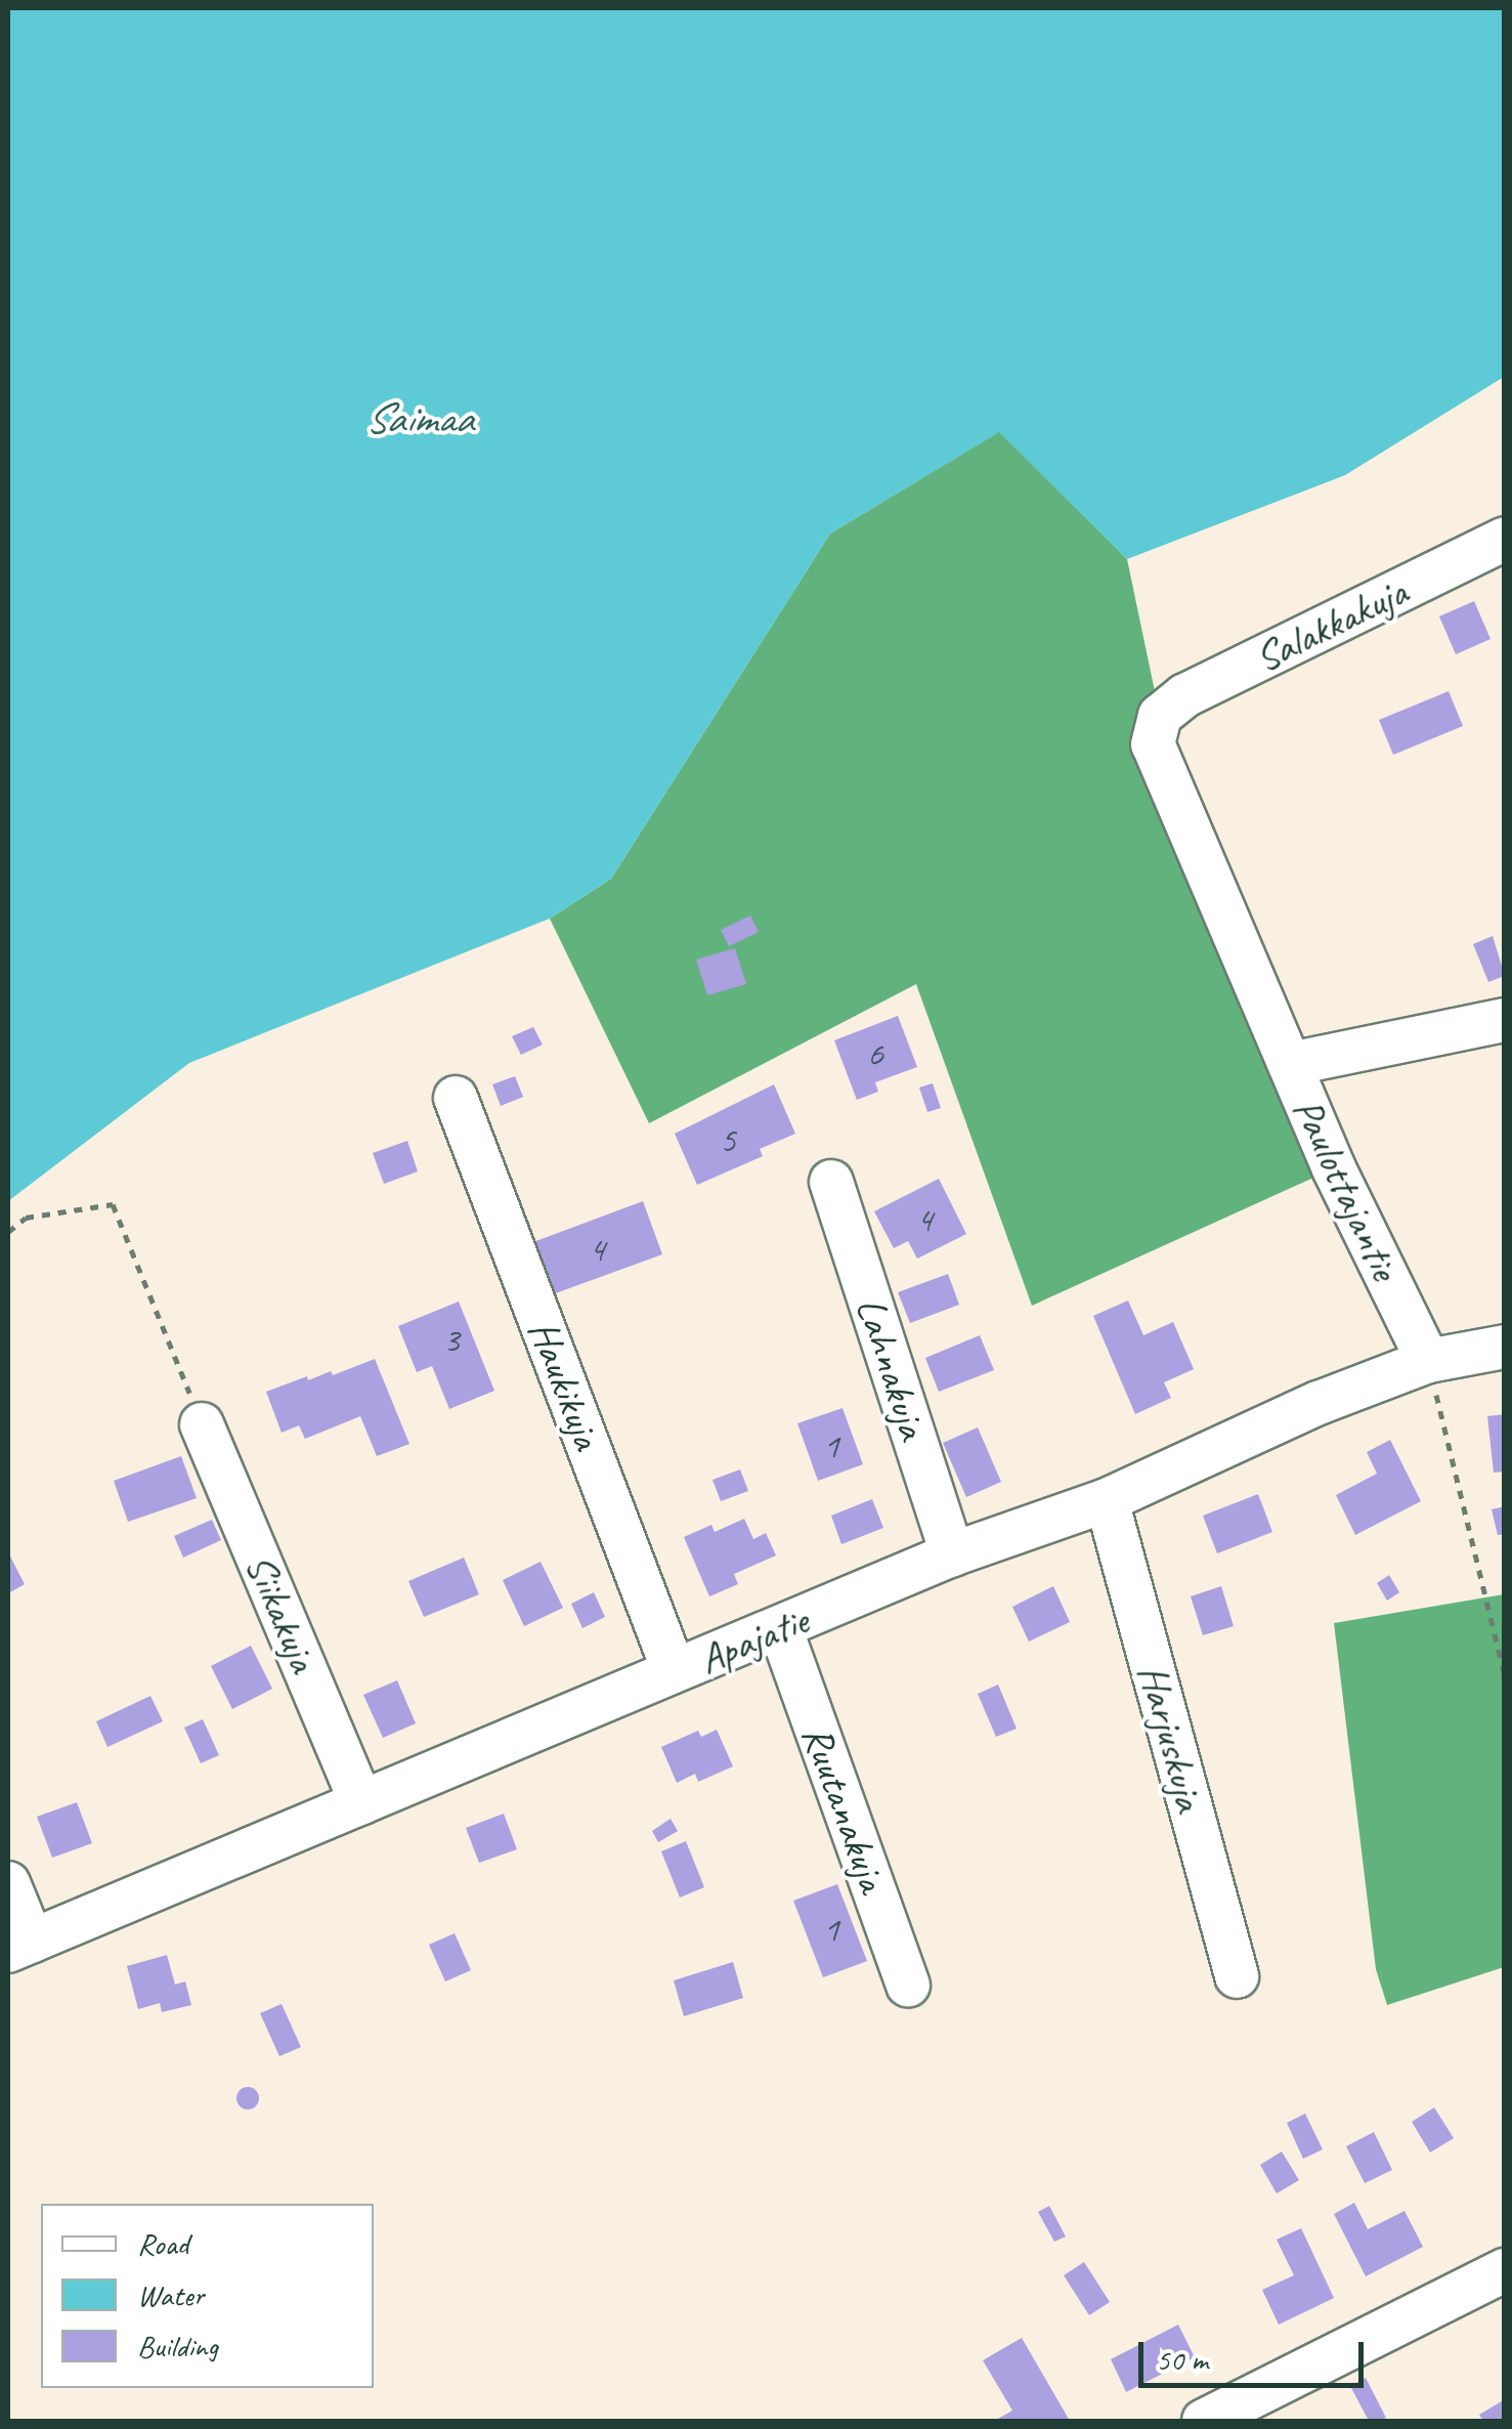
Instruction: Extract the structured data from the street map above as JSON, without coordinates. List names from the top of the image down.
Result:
{
  "streets": {
    "street": [
      "Salakkakuja",
      "Paulottajantie",
      "Lahnakuja",
      "Haukikuja",
      "Siikakuja",
      "Apajatie",
      "Harjuskuja",
      "Ruutanakuja"
    ]
  },
  "crossings": [
    ["Salakkakuja", "Paulottajantie"],
    ["Paulottajantie", "Apajatie"],
    ["Lahnakuja", "Apajatie"],
    ["Haukikuja", "Apajatie"],
    ["Siikakuja", "Apajatie"],
    ["Apajatie", "Harjuskuja"],
    ["Apajatie", "Ruutanakuja"]
  ],
  "water": ["Saimaa"],
  "house_numbers": [
    "6",
    "5",
    "4",
    "4",
    "3",
    "1",
    "1"
  ],
  "legend": ["Road", "Water", "Building"],
  "scale_bar": "50 m"
}
